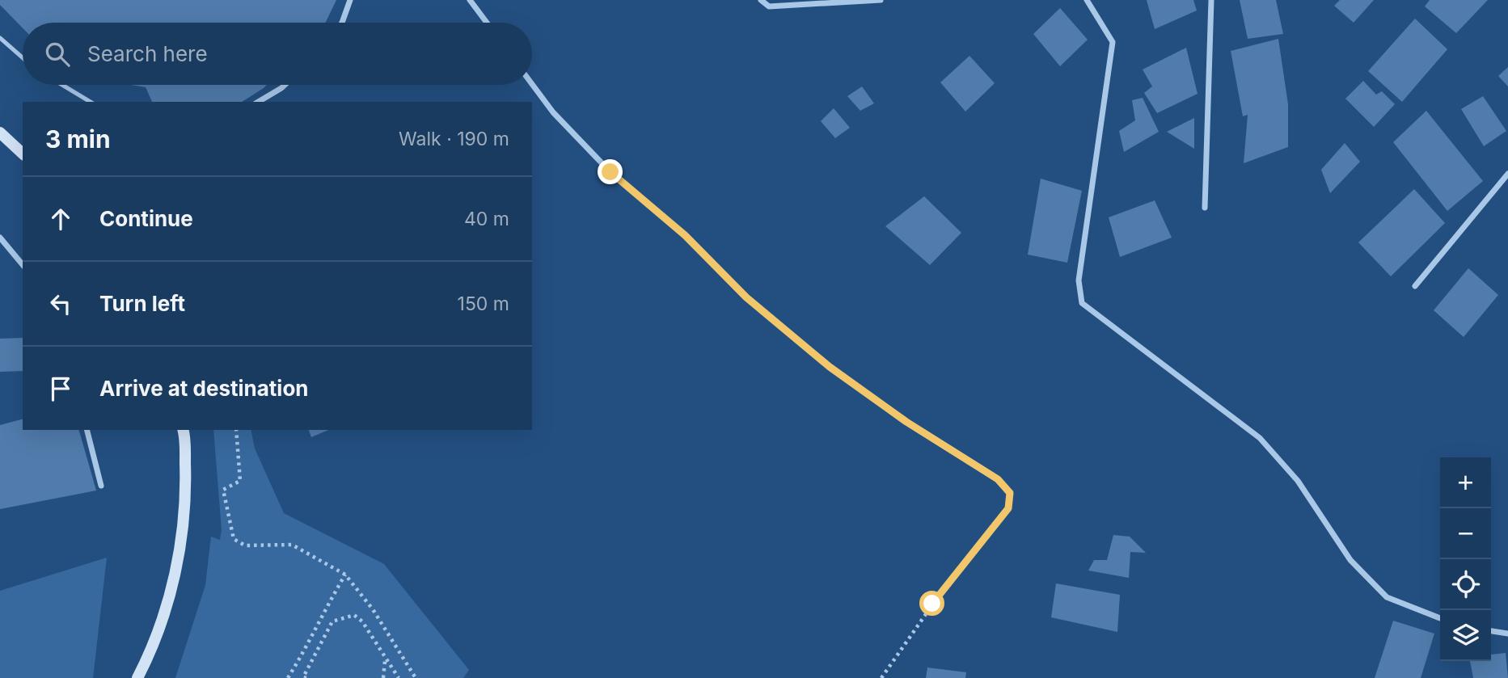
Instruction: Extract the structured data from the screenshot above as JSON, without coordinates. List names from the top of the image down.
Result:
{
  "page": {
    "search": "Search here",
    "heading": ["3 min", "Walk · 190 m"],
    "list": [
      ["Continue", "40 m"],
      ["Turn left", "150 m"],
      "Arrive at destination"
    ],
    "map_buttons": ["+", "−"]
  }
}
